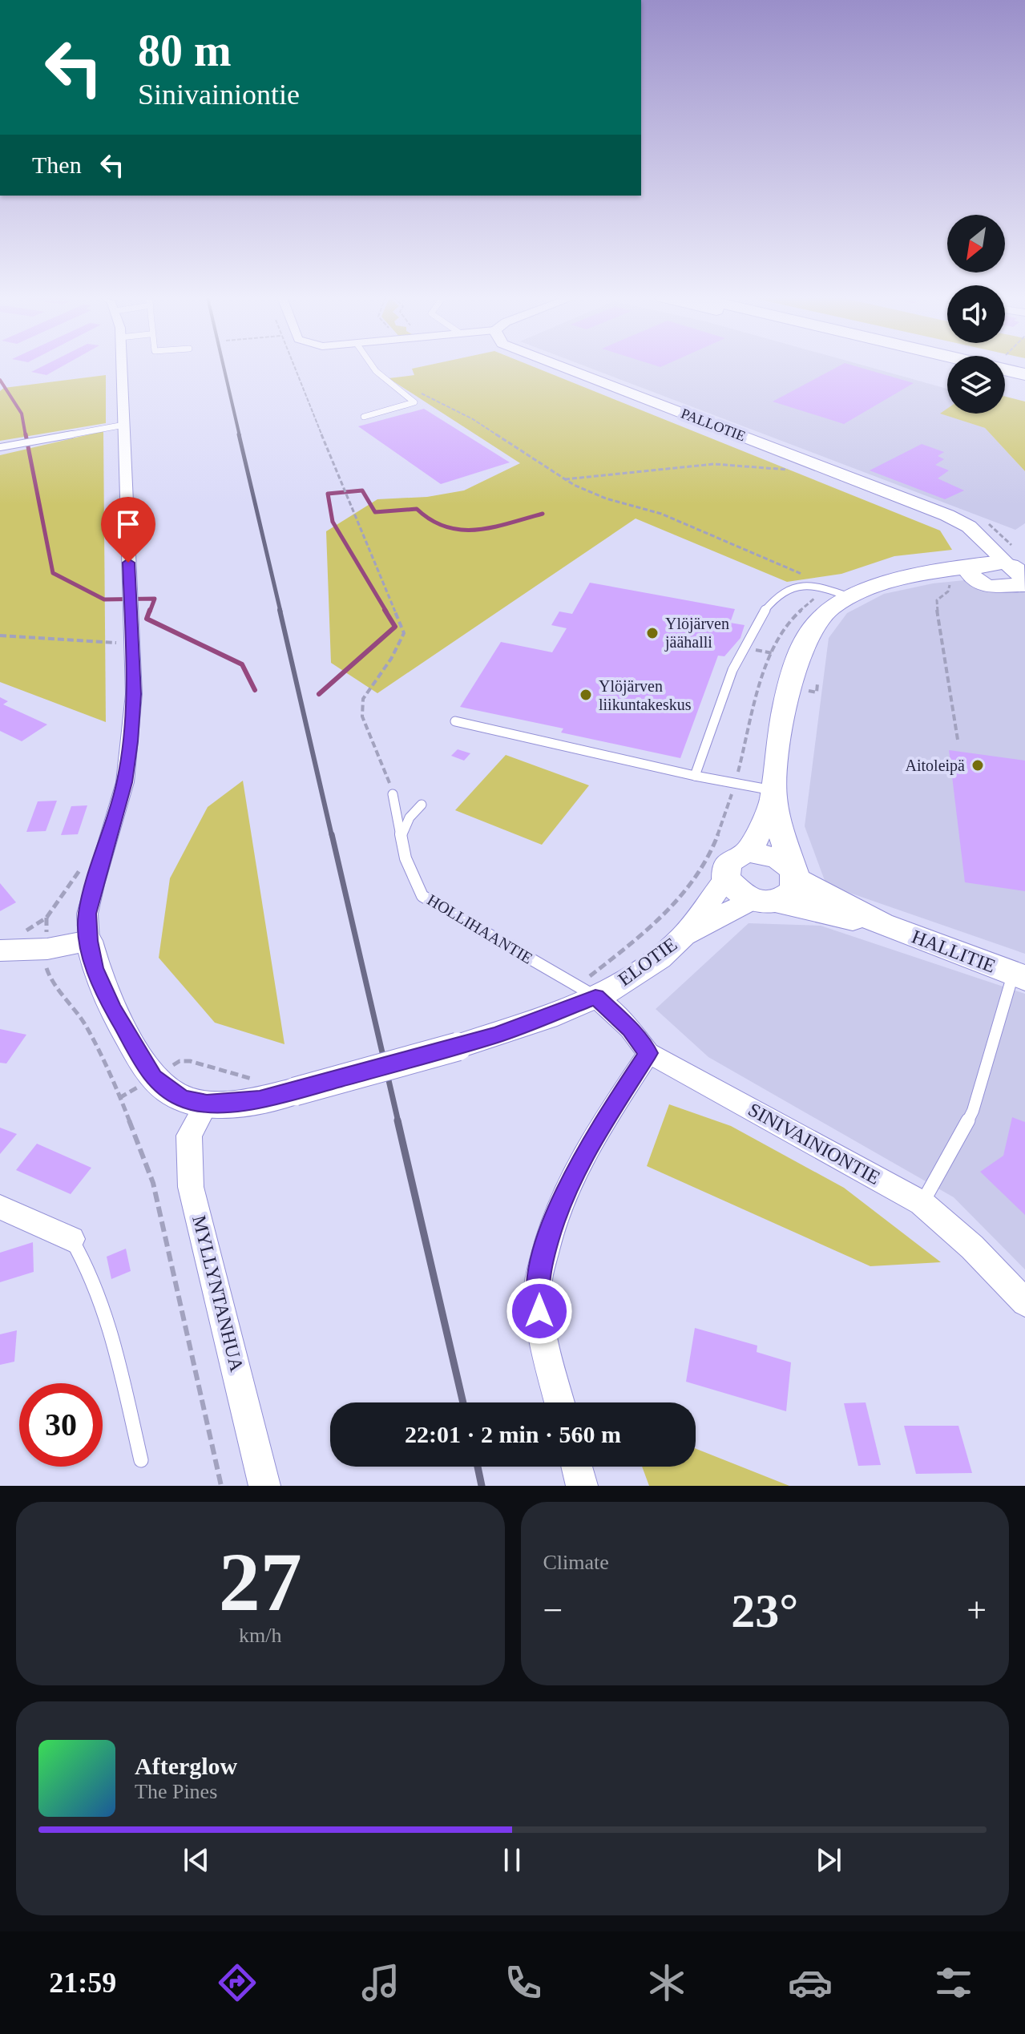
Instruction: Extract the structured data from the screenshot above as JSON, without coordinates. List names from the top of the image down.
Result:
{
  "streets": {
    "main road": ["HALLITIE"],
    "street": [
      "PALLOTIE",
      "ELOTIE",
      "SINIVAINIONTIE",
      "MYLLYNTANHUA"
    ],
    "lane": ["HOLLIHAANTIE"]
  },
  "crossings": [
    ["HOLLIHAANTIE", "ELOTIE"],
    ["HOLLIHAANTIE", "SINIVAINIONTIE"],
    ["HALLITIE", "ELOTIE"],
    ["ELOTIE", "SINIVAINIONTIE"],
    ["ELOTIE", "MYLLYNTANHUA"]
  ],
  "places": ["Ylöjärven jäähalli", "Ylöjärven liikuntakeskus", "Aitoleipä"],
  "north": "bottom left",
  "page": {
    "turn": ["80 m", "Sinivainiontie"],
    "then": "Then",
    "limit": "30",
    "trip": "22:01 · 2 min · 560 m",
    "tile": [
      ["27", "km/h"],
      "Climate"
    ],
    "heat": ["−", "23°", "+"],
    "song": ["Afterglow", "The Pines"],
    "tabs": "21:59"
  }
}
